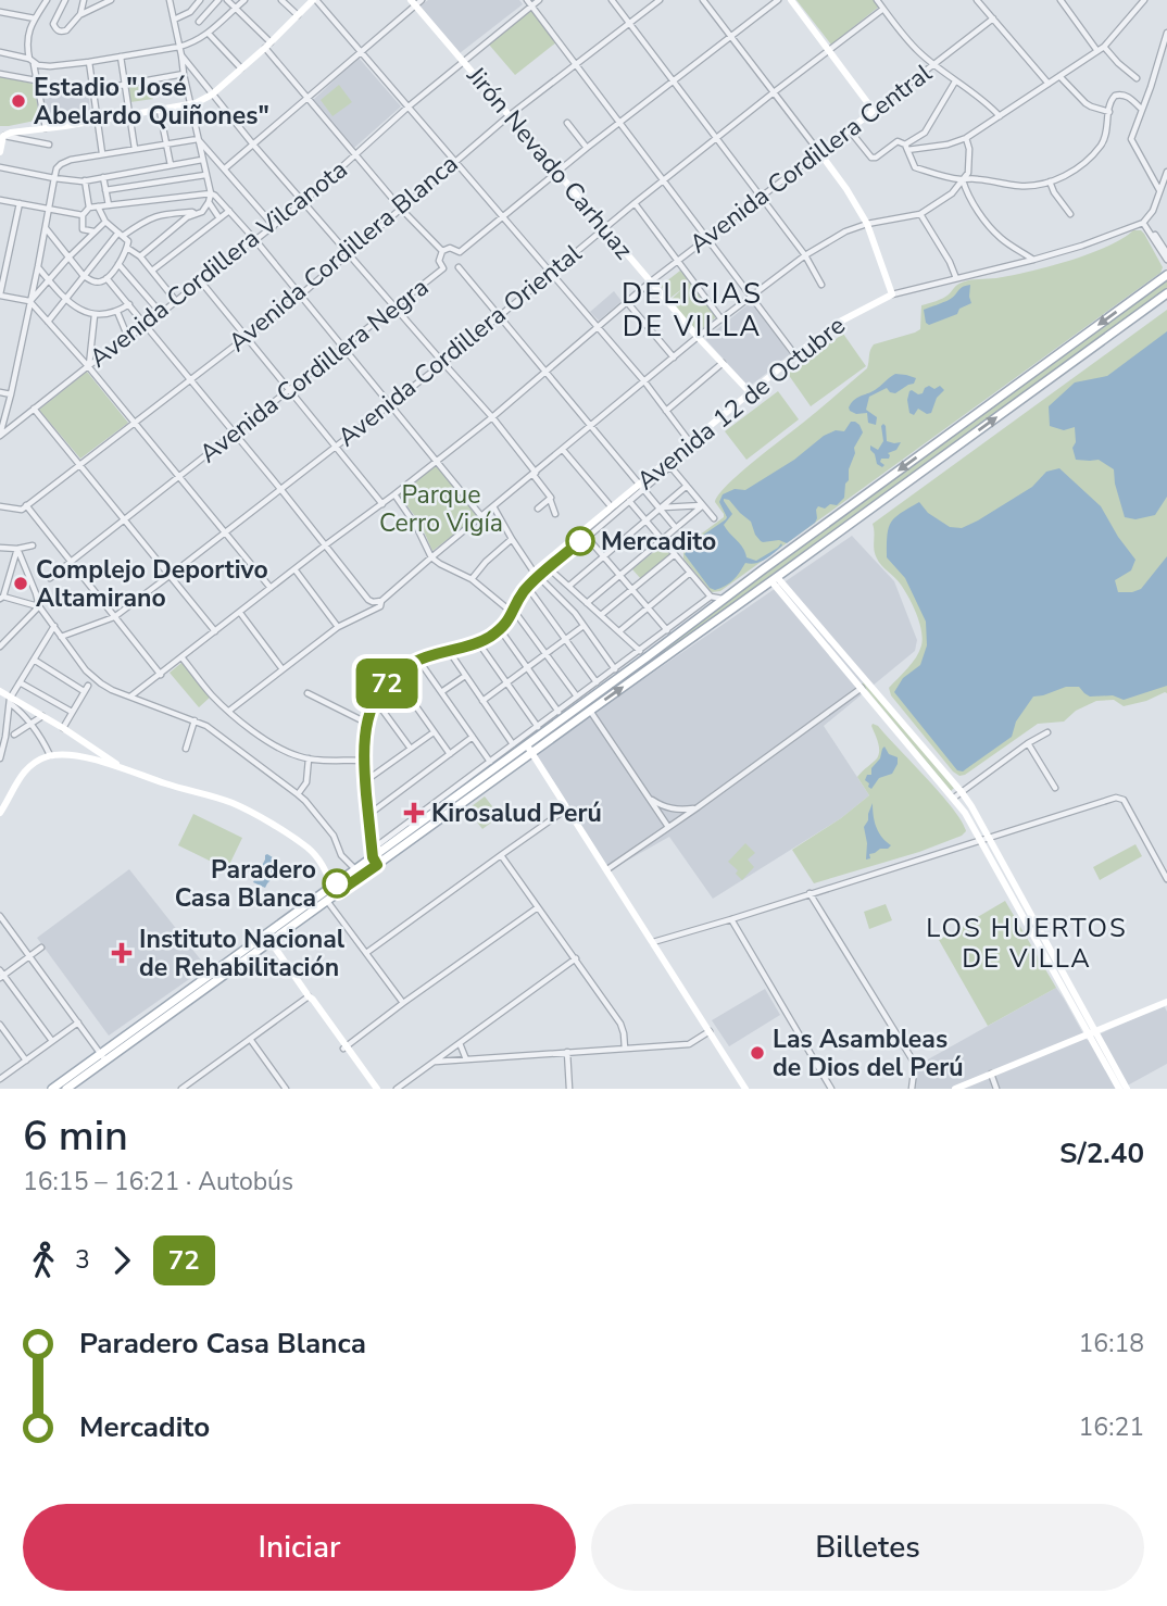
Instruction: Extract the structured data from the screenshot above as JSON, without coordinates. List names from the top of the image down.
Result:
{
  "streets": {
    "street": [
      "Avenida Cordillera Central",
      "Jirón Nevado Carhuaz",
      "Avenida Cordillera Blanca",
      "Avenida Cordillera Vilcanota",
      "Avenida Cordillera Oriental",
      "Avenida Cordillera Negra",
      "Avenida 12 de Octubre"
    ]
  },
  "crossings": [
    ["Avenida Cordillera Central", "Jirón Nevado Carhuaz"],
    ["Jirón Nevado Carhuaz", "Avenida Cordillera Blanca"],
    ["Jirón Nevado Carhuaz", "Avenida Cordillera Vilcanota"],
    ["Jirón Nevado Carhuaz", "Avenida Cordillera Oriental"],
    ["Jirón Nevado Carhuaz", "Avenida Cordillera Negra"],
    ["Jirón Nevado Carhuaz", "Avenida 12 de Octubre"]
  ],
  "districts": ["DELICIAS DE VILLA", "LOS HUERTOS DE VILLA"],
  "parks": ["Parque Cerro Vigía"],
  "places": {
    "other": [
      "Estadio \"José Abelardo Quiñones\"",
      "Mercadito",
      "Complejo Deportivo Altamirano",
      "Paradero Casa Blanca",
      "Las Asambleas de Dios del Perú"
    ],
    "health": ["Kirosalud Perú", "Instituto Nacional de Rehabilitación"]
  },
  "lines": ["bus line 72"],
  "page": {
    "on_map": "72",
    "heading": ["6 min", "16:15 – 16:21 · Autobús", "S/2.40"],
    "legs": ["3", "72"],
    "list": [
      {
        "name": "Paradero Casa Blanca",
        "value": "16:18"
      },
      {
        "name": "Mercadito",
        "value": "16:21"
      }
    ],
    "buttons": ["Iniciar", "Billetes"]
  }
}
